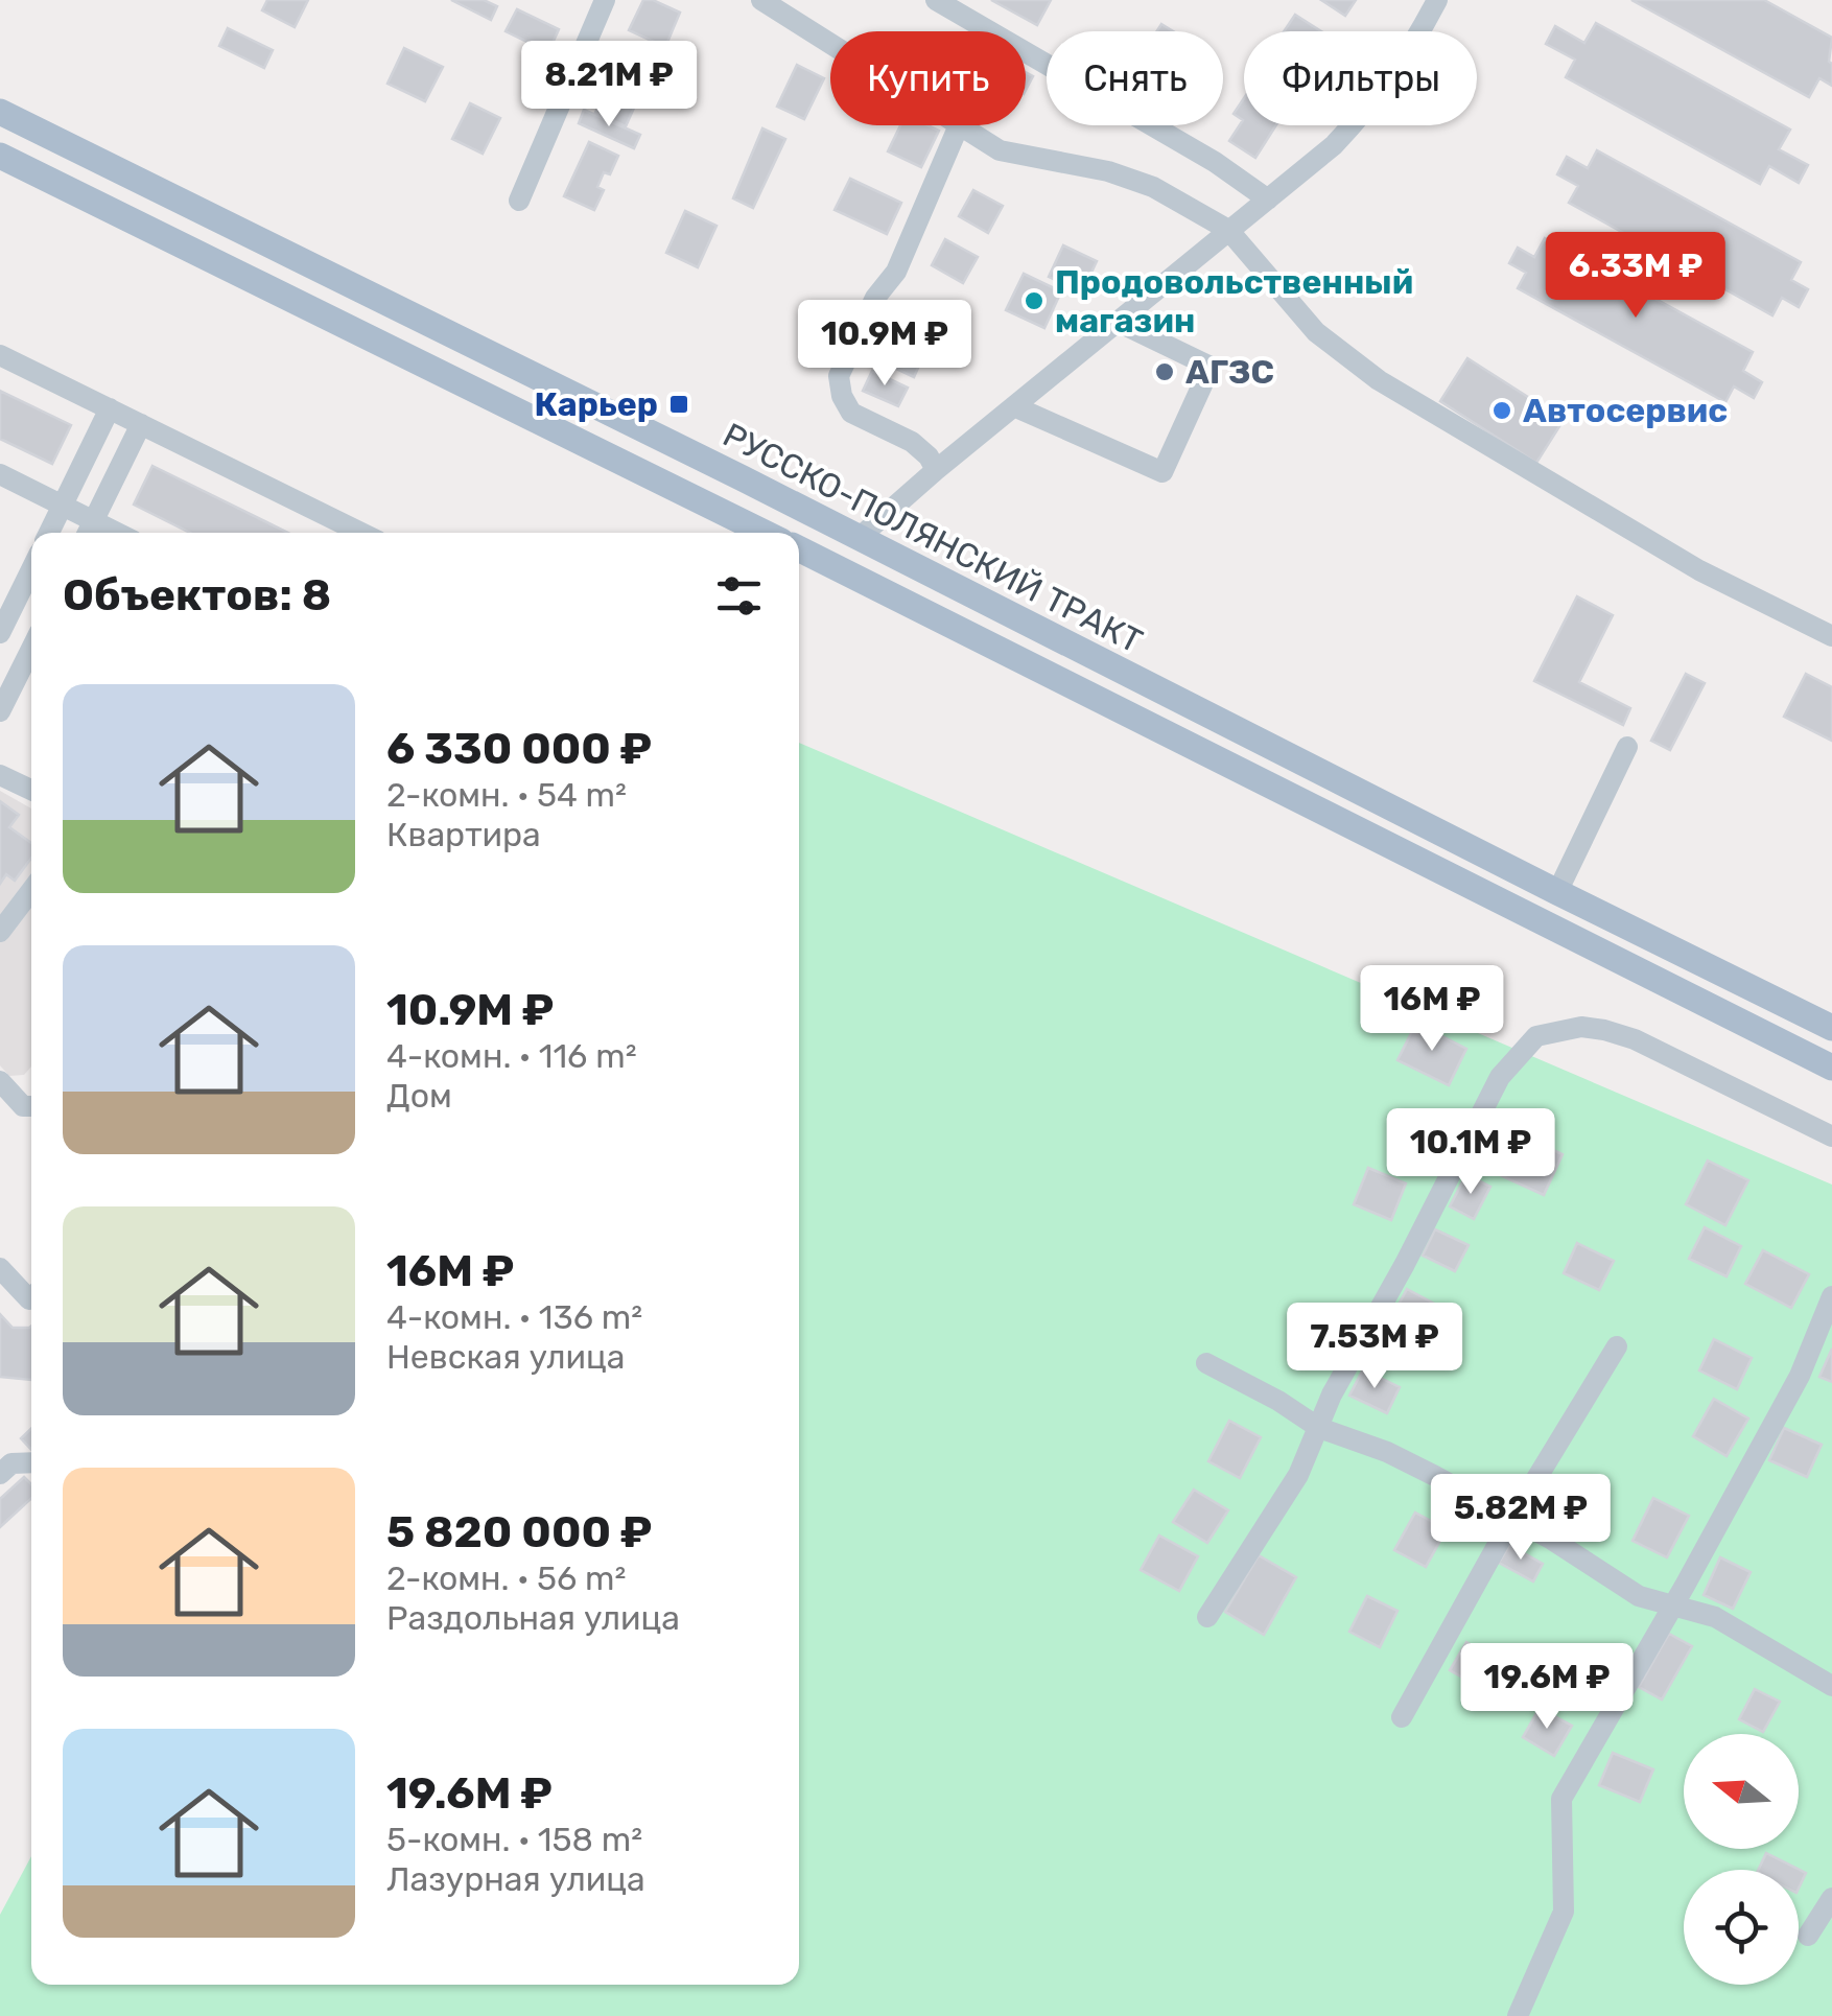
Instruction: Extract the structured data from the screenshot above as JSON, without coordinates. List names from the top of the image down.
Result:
{
  "streets": {
    "main road": ["РУССКО-ПОЛЯНСКИЙ ТРАКТ"]
  },
  "places": {
    "other": ["Продовольственный магазин", "АГЗС", "Автосервис"],
    "transit": ["Карьер"]
  },
  "north": "left",
  "page": {
    "chip": ["Купить", "Снять", "Фильтры"],
    "price": [
      "8.21M ₽",
      "6.33M ₽",
      "10.9M ₽",
      "16M ₽",
      "10.1M ₽",
      "7.53M ₽",
      "5.82M ₽",
      "19.6M ₽"
    ],
    "heading": "Объектов: 8",
    "list": [
      {
        "name": "6 330 000 ₽",
        "note": "2-комн. · 54 m² · Квартира"
      },
      {
        "name": "10.9M ₽",
        "note": "4-комн. · 116 m² · Дом"
      },
      {
        "name": "16M ₽",
        "note": "4-комн. · 136 m² · Невская улица"
      },
      {
        "name": "5 820 000 ₽",
        "note": "2-комн. · 56 m² · Раздольная улица"
      },
      {
        "name": "19.6M ₽",
        "note": "5-комн. · 158 m² · Лазурная улица"
      }
    ]
  }
}
